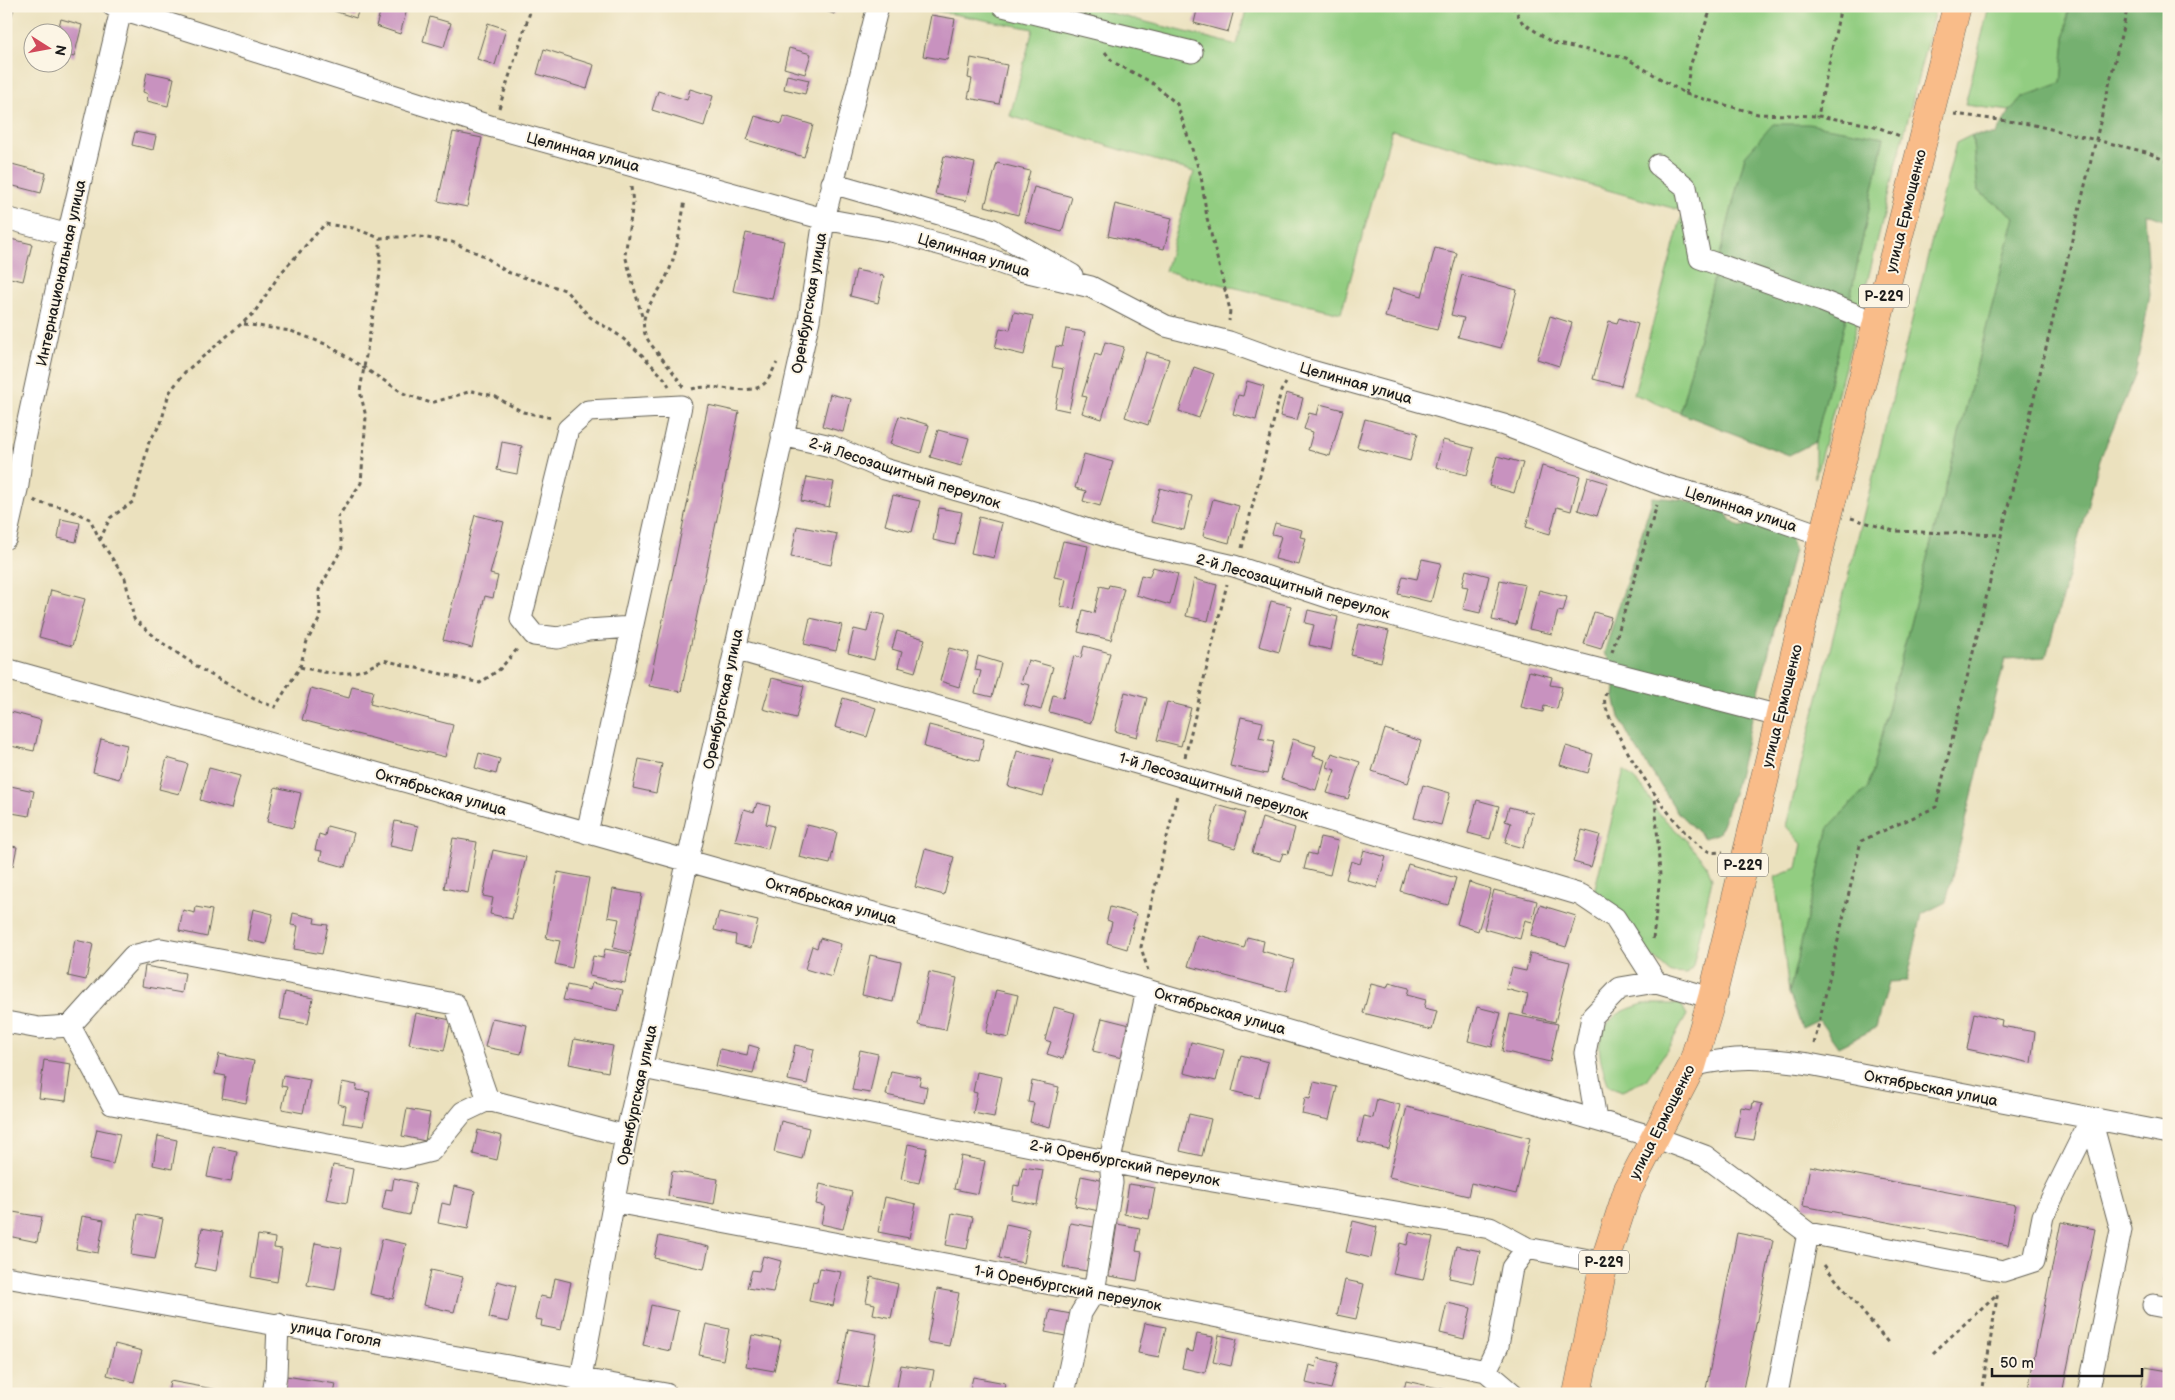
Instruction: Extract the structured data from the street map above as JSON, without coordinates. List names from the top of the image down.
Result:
{
  "streets": {
    "highway": ["улица Ермощенко", "Р-229"],
    "street": [
      "Целинная улица",
      "Интернациональная улица",
      "Оренбургская улица",
      "2-й Лесозащитный переулок",
      "1-й Лесозащитный переулок",
      "Октябрьская улица",
      "2-й Оренбургский переулок",
      "1-й Оренбургский переулок",
      "улица Гоголя"
    ]
  },
  "crossings": [
    ["Целинная улица", "улица Ермощенко"],
    ["Целинная улица", "Интернациональная улица"],
    ["Целинная улица", "Оренбургская улица"],
    ["улица Ермощенко", "2-й Лесозащитный переулок"],
    ["улица Ермощенко", "Октябрьская улица"],
    ["улица Ермощенко", "2-й Оренбургский переулок"],
    ["Оренбургская улица", "2-й Лесозащитный переулок"],
    ["Оренбургская улица", "1-й Лесозащитный переулок"],
    ["Оренбургская улица", "Октябрьская улица"],
    ["Оренбургская улица", "2-й Оренбургский переулок"],
    ["Оренбургская улица", "1-й Оренбургский переулок"],
    ["Оренбургская улица", "улица Гоголя"]
  ],
  "scale_bar": "50 m",
  "north": "right"
}
